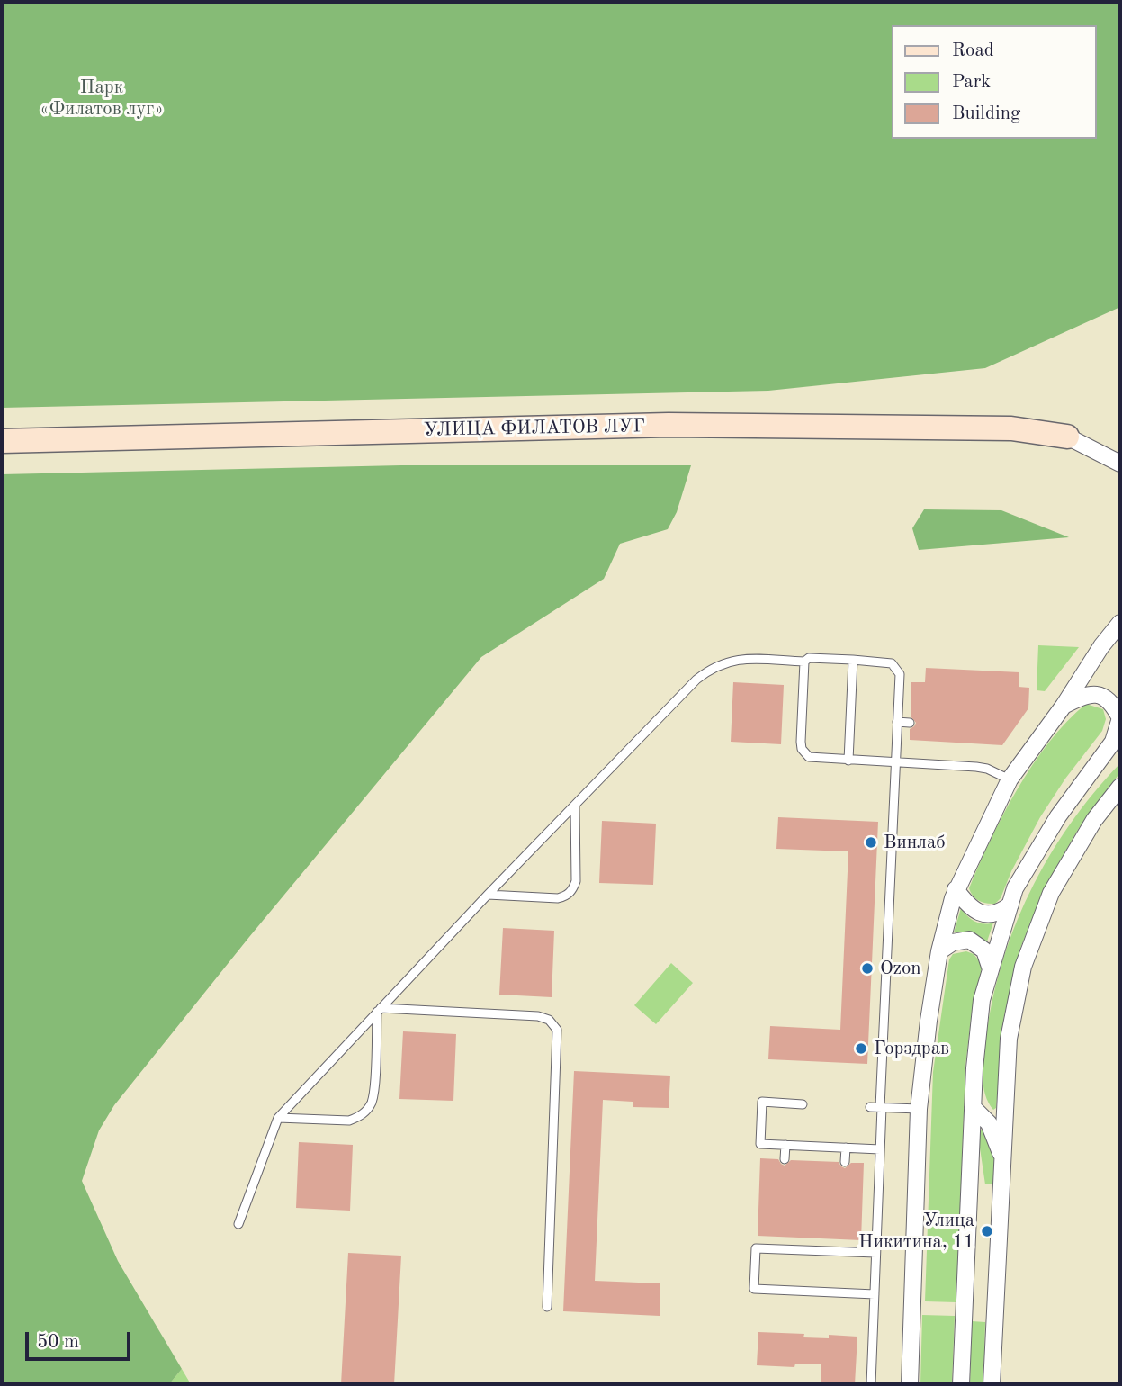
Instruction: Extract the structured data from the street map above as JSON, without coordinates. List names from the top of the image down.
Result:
{
  "streets": {
    "street": ["УЛИЦА ФИЛАТОВ ЛУГ"]
  },
  "parks": ["Парк «Филатов луг»"],
  "places": [
    "Винлаб",
    "Ozon",
    "Горздрав",
    "Улица Никитина, 11"
  ],
  "legend": ["Road", "Park", "Building"],
  "scale_bar": "50 m"
}
